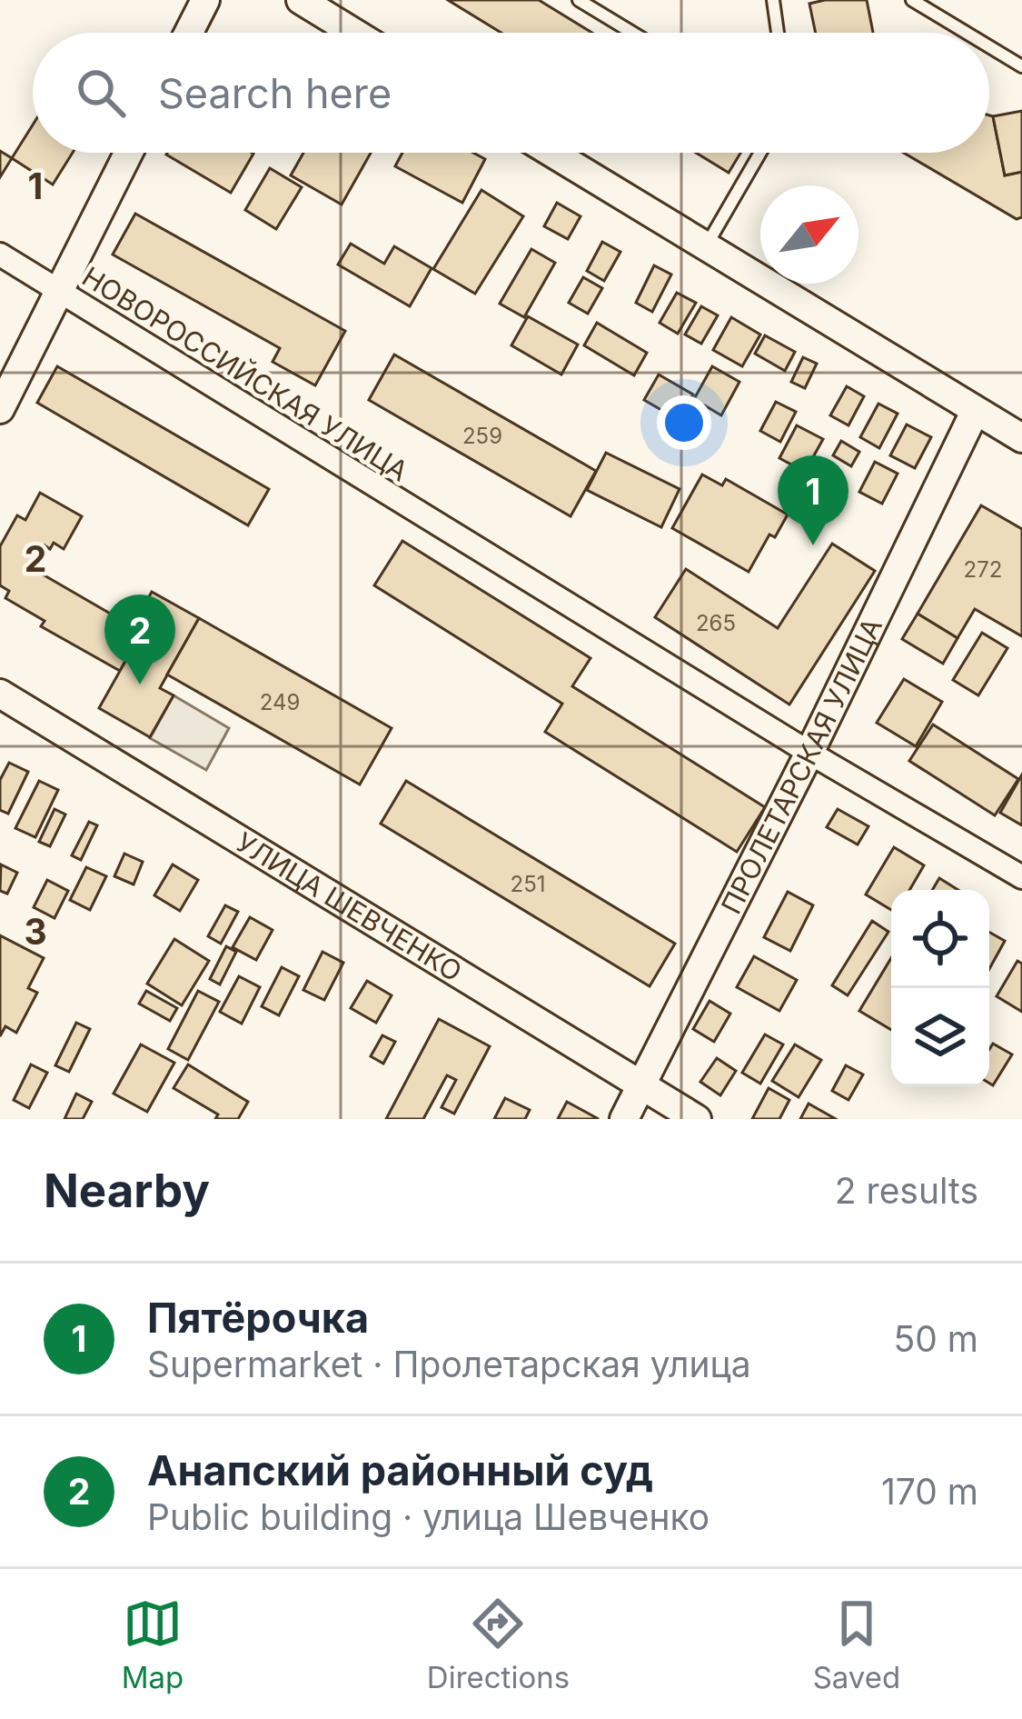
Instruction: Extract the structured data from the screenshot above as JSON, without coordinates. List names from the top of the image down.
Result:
{
  "streets": {
    "street": ["НОВОРОССИЙСКАЯ УЛИЦА", "ПРОЛЕТАРСКАЯ УЛИЦА", "УЛИЦА ШЕВЧЕНКО"]
  },
  "crossings": [
    ["НОВОРОССИЙСКАЯ УЛИЦА", "ПРОЛЕТАРСКАЯ УЛИЦА"],
    ["ПРОЛЕТАРСКАЯ УЛИЦА", "УЛИЦА ШЕВЧЕНКО"]
  ],
  "house_numbers": [
    "259",
    "272",
    "265",
    "249",
    "251"
  ],
  "north": "top right",
  "page": {
    "search": "Search here",
    "pins": ["1", "2"],
    "heading": ["Nearby", "2 results"],
    "list": [
      {
        "mark": "1",
        "name": "Пятёрочка",
        "note": "Supermarket · Пролетарская улица",
        "value": "50 m"
      },
      {
        "mark": "2",
        "name": "Анапский районный суд",
        "note": "Public building · улица Шевченко",
        "value": "170 m"
      }
    ],
    "nav": ["Map", "Directions", "Saved"]
  },
  "grid": {
    "rows": ["1", "2", "3"]
  }
}
